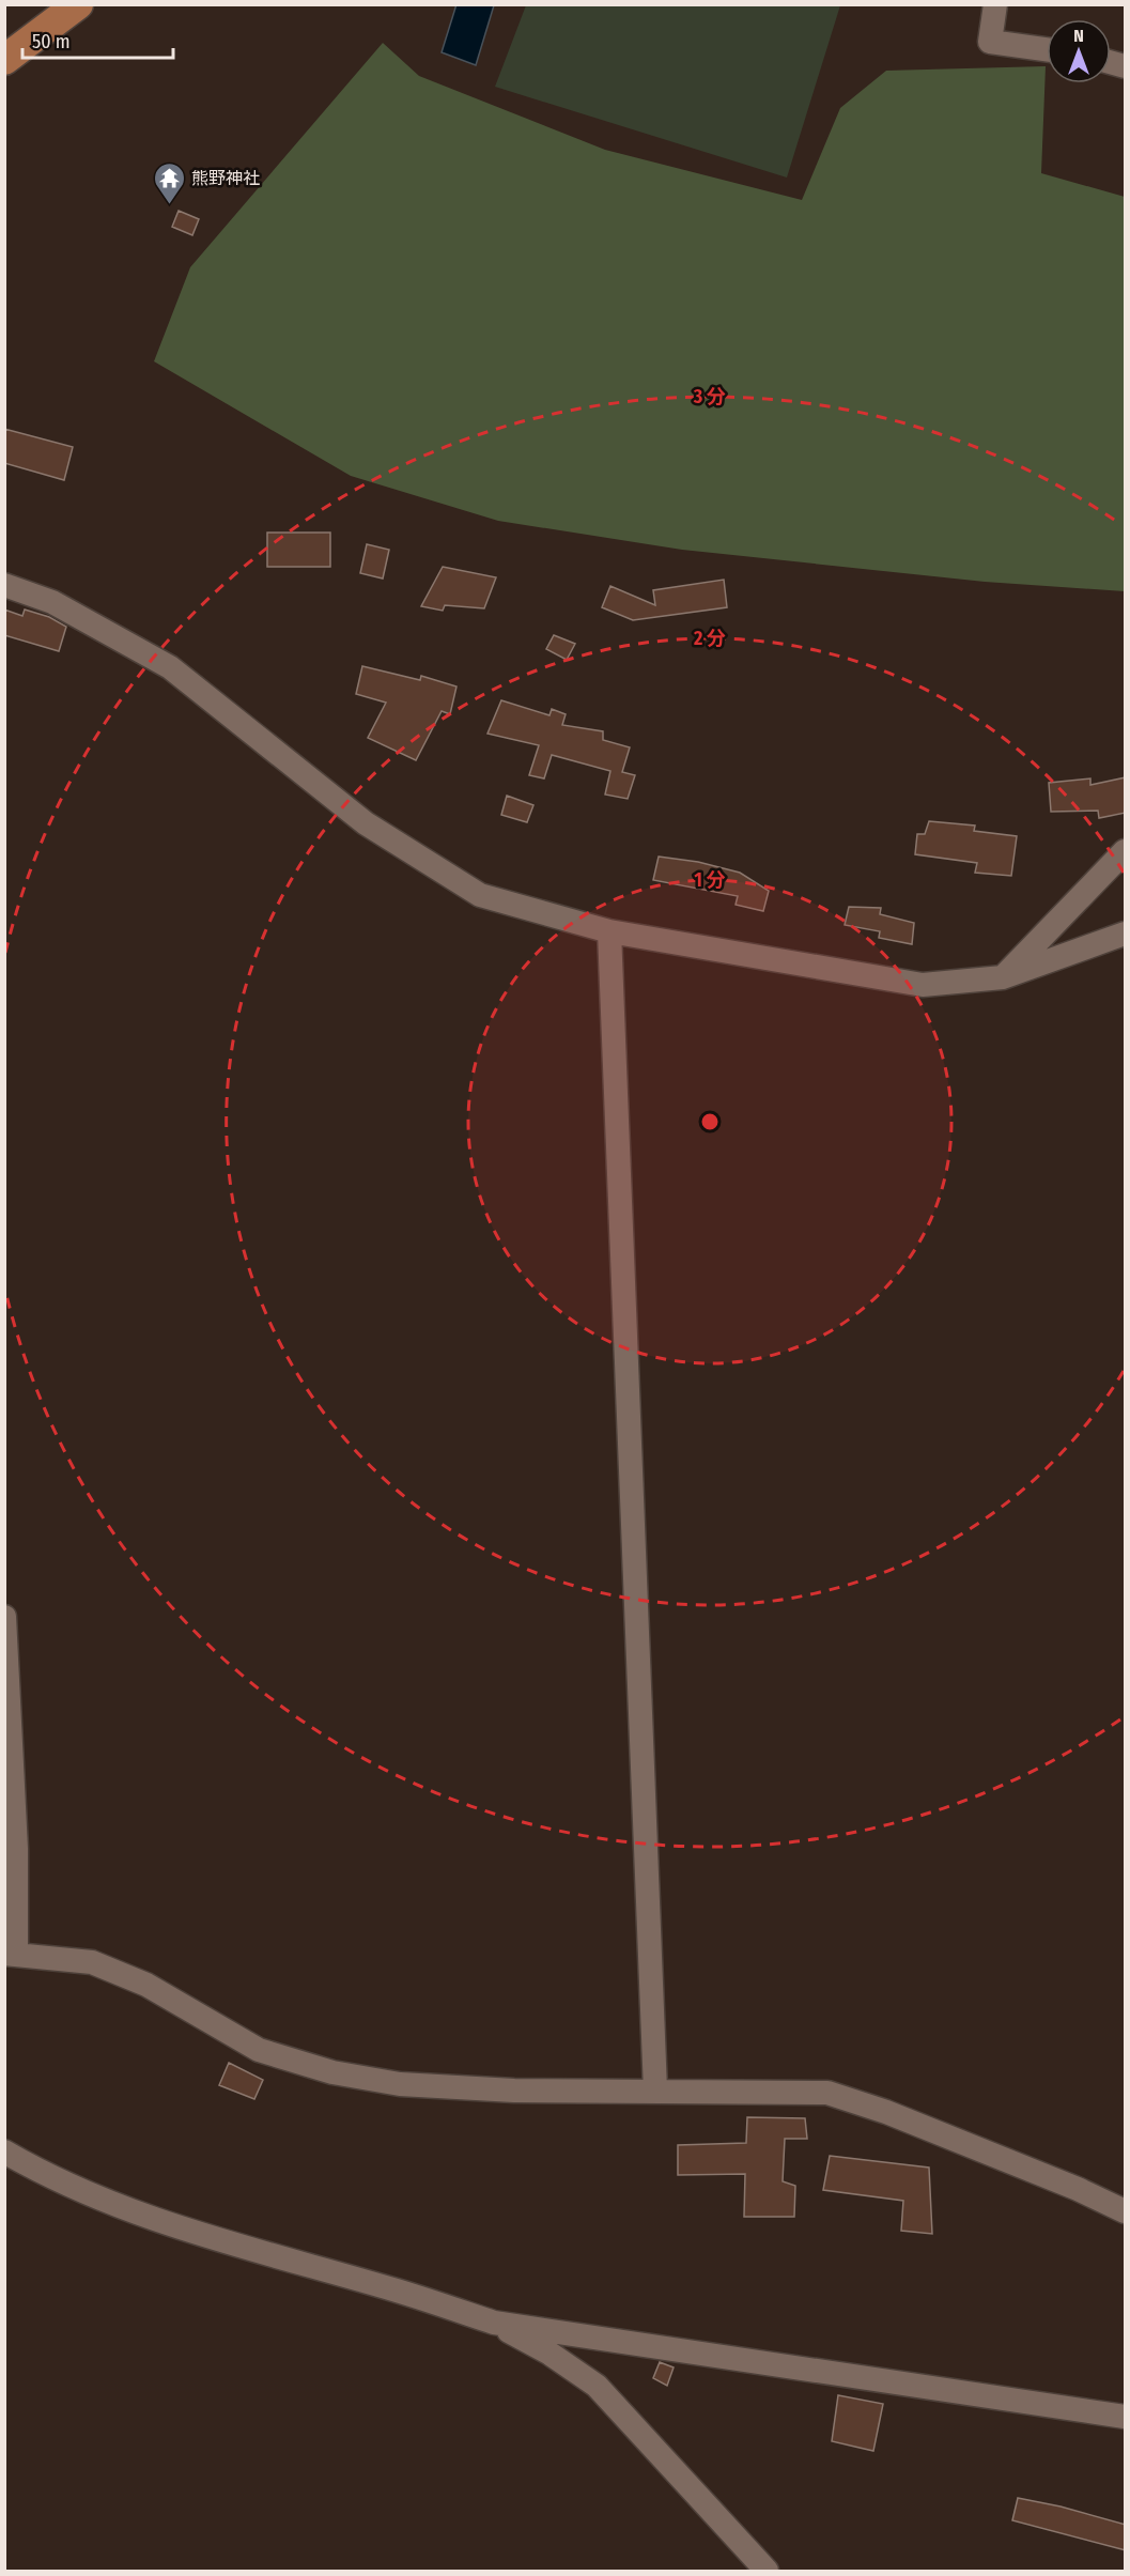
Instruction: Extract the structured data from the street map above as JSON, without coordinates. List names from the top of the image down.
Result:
{
  "places": {
    "temple": ["熊野神社"]
  },
  "scale_bar": "50 m",
  "north": "top",
  "rings": ["3 分", "2 分", "1 分"]
}
